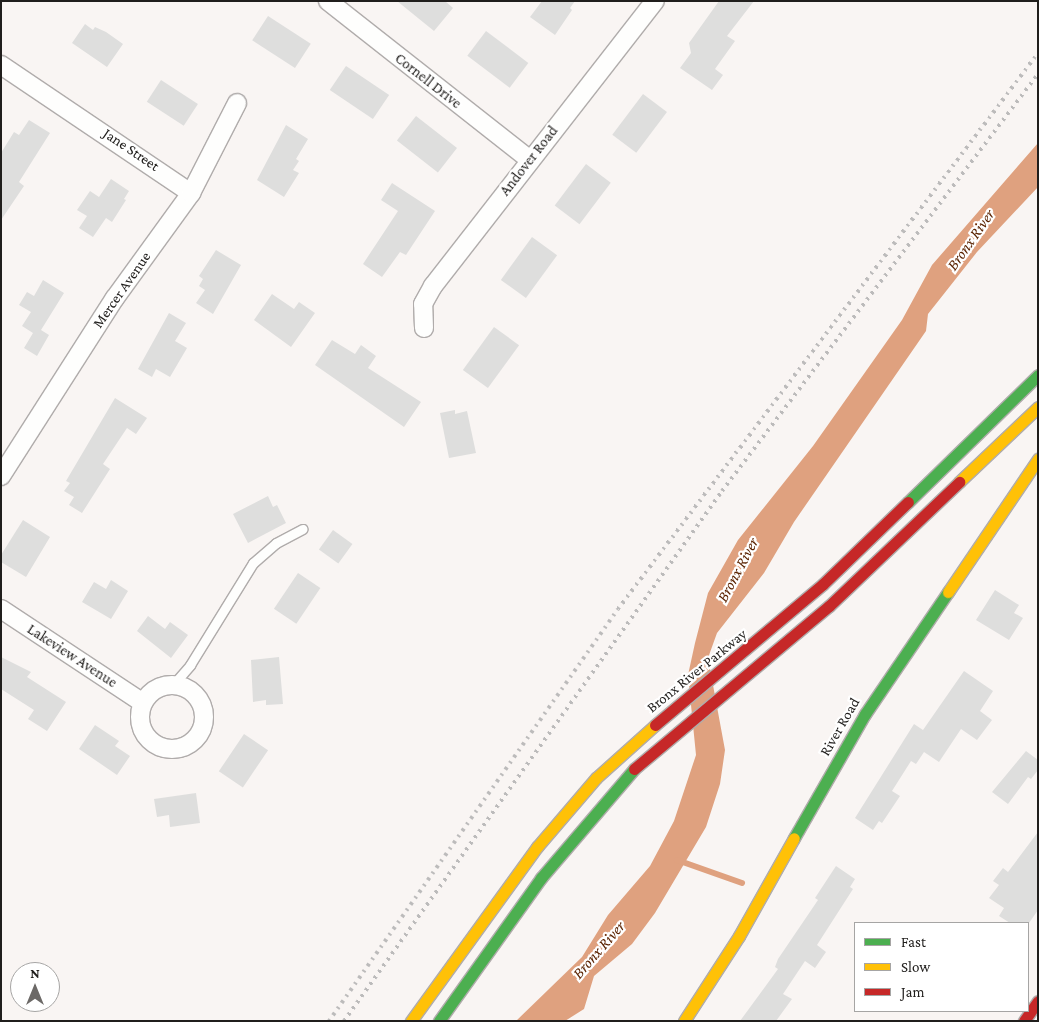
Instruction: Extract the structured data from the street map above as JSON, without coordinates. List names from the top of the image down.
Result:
{
  "streets": {
    "main road": ["Bronx River Parkway", "River Road"],
    "street": [
      "Cornell Drive",
      "Jane Street",
      "Andover Road",
      "Mercer Avenue",
      "Lakeview Avenue"
    ]
  },
  "crossings": [
    ["Cornell Drive", "Andover Road"],
    ["Jane Street", "Mercer Avenue"]
  ],
  "water": ["Bronx River"],
  "legend": ["Fast", "Slow", "Jam"],
  "north": "top"
}
